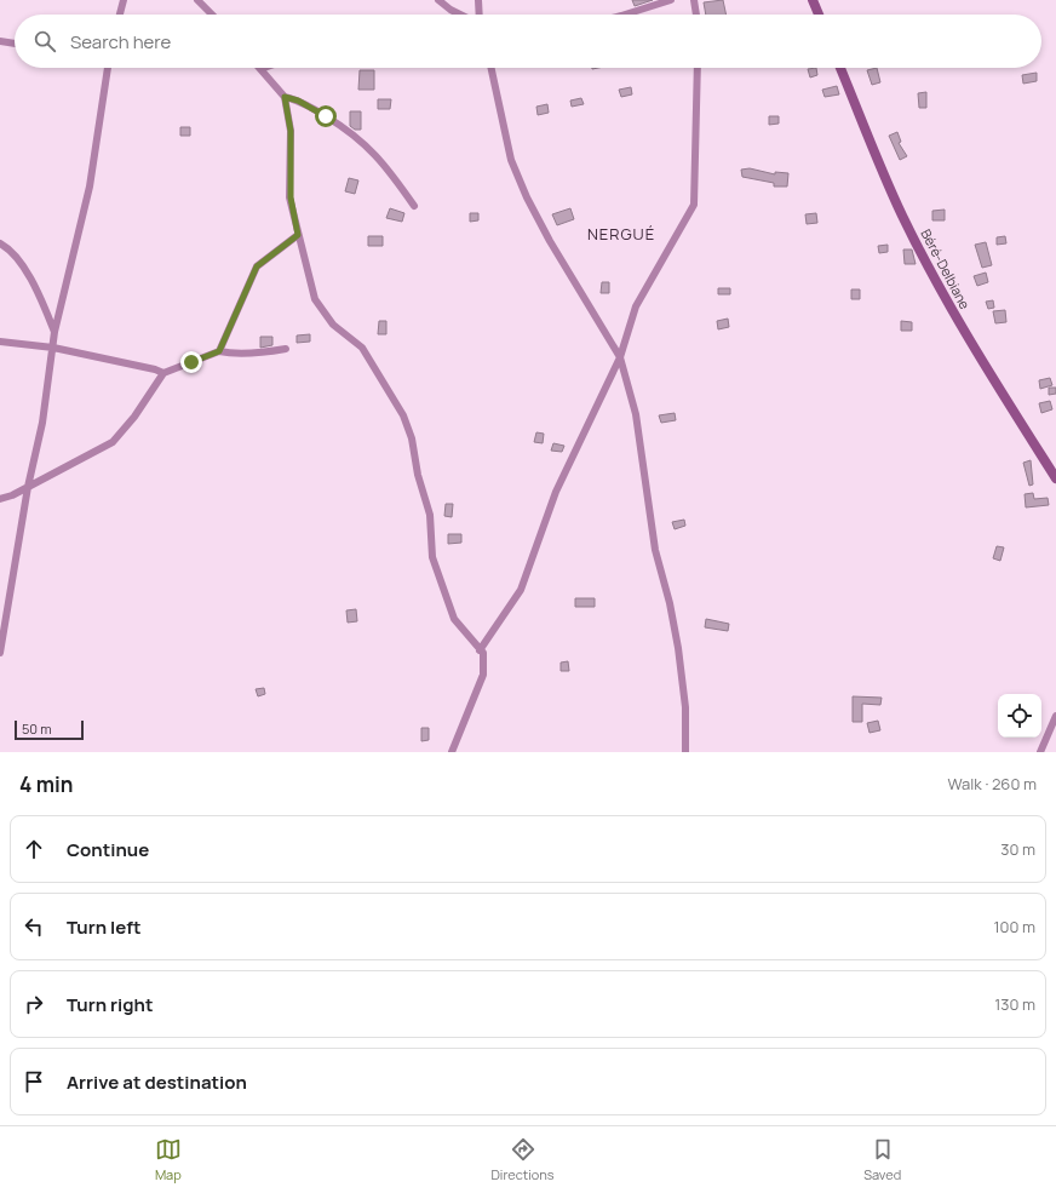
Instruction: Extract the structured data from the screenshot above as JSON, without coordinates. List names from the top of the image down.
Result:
{
  "streets": {
    "street": ["Béré-Delbiane"]
  },
  "districts": ["NERGUÉ"],
  "scale_bar": "50 m",
  "page": {
    "search": "Search here",
    "scale": "50 m",
    "heading": ["4 min", "Walk · 260 m"],
    "list": [
      ["Continue", "30 m"],
      ["Turn left", "100 m"],
      ["Turn right", "130 m"],
      "Arrive at destination"
    ],
    "nav": ["Map", "Directions", "Saved"]
  }
}
